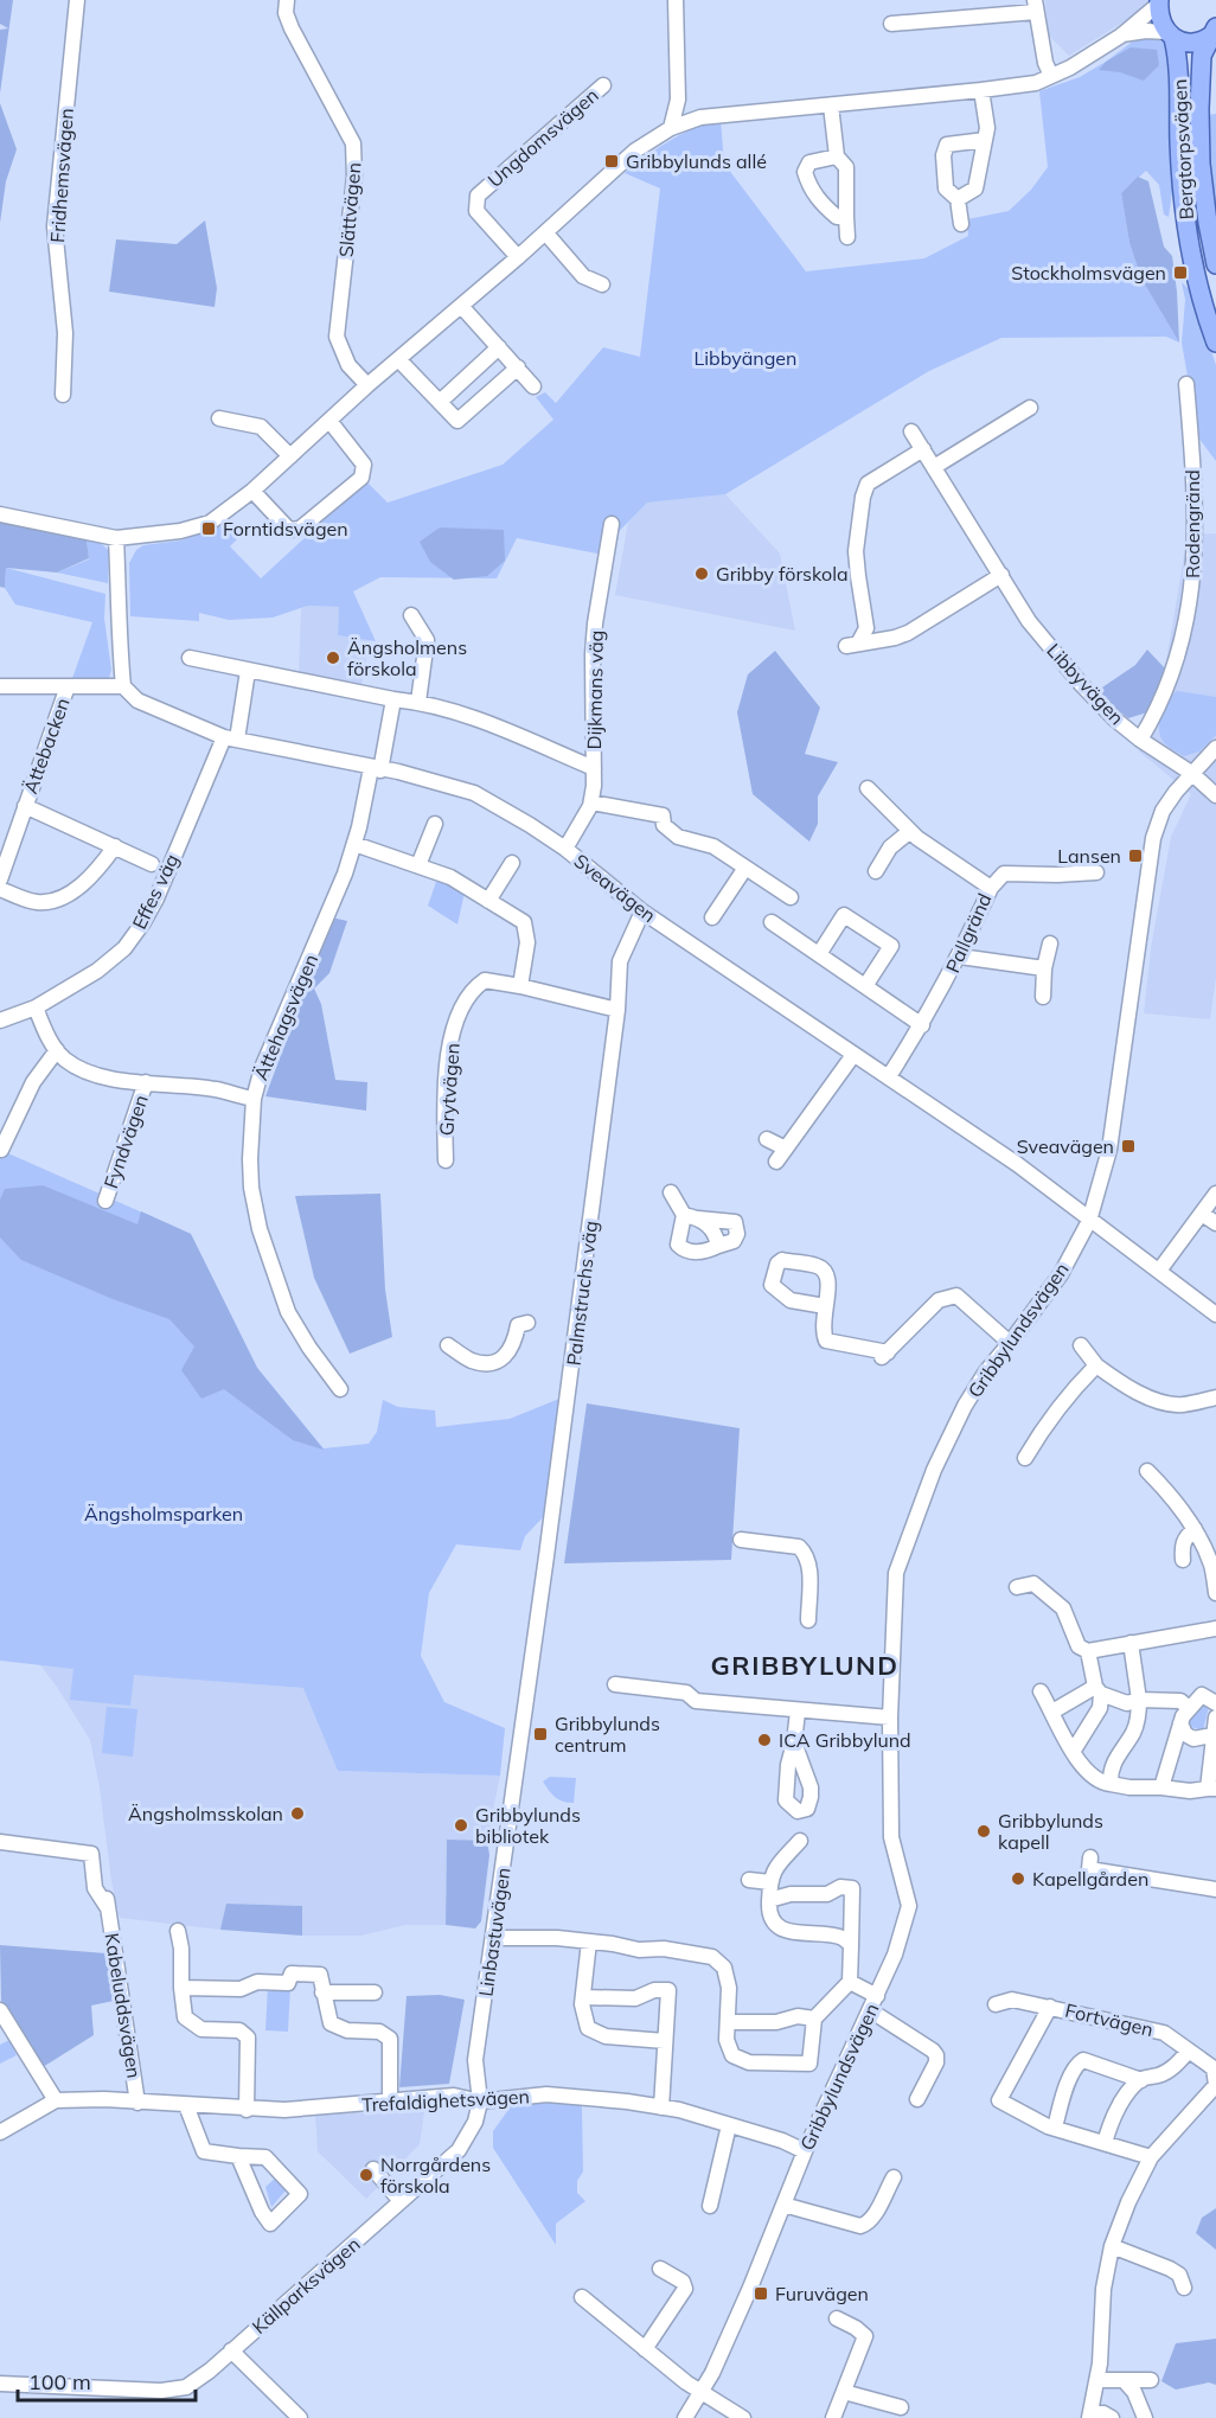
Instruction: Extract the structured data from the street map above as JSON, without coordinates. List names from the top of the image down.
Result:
{
  "streets": {
    "main road": ["Bergtorpsvägen"],
    "street": [
      "Ungdomsvägen",
      "Fridhemsvägen",
      "Slättvägen",
      "Rodengränd",
      "Libbyvägen",
      "Dijkmans väg",
      "Ättebacken",
      "Sveavägen",
      "Effes väg",
      "Pallgränd",
      "Ättehagsvägen",
      "Grytvägen",
      "Fyndvägen",
      "Palmstruchs väg",
      "Gribbylundsvägen",
      "Linbastuvägen",
      "Kabeluddsvägen",
      "Fortvägen",
      "Trefaldighetsvägen",
      "Källparksvägen"
    ]
  },
  "crossings": [
    ["Rodengränd", "Libbyvägen"],
    ["Libbyvägen", "Gribbylundsvägen"],
    ["Dijkmans väg", "Sveavägen"],
    ["Sveavägen", "Effes väg"],
    ["Sveavägen", "Pallgränd"],
    ["Sveavägen", "Ättehagsvägen"],
    ["Sveavägen", "Palmstruchs väg"],
    ["Sveavägen", "Gribbylundsvägen"],
    ["Effes väg", "Fyndvägen"],
    ["Ättehagsvägen", "Fyndvägen"],
    ["Grytvägen", "Palmstruchs väg"],
    ["Palmstruchs väg", "Linbastuvägen"],
    ["Gribbylundsvägen", "Trefaldighetsvägen"],
    ["Linbastuvägen", "Trefaldighetsvägen"],
    ["Linbastuvägen", "Källparksvägen"],
    ["Kabeluddsvägen", "Trefaldighetsvägen"],
    ["Trefaldighetsvägen", "Källparksvägen"]
  ],
  "districts": ["GRIBBYLUND"],
  "parks": ["Libbyängen", "Ängsholmsparken"],
  "places": {
    "transit": [
      "Gribbylunds allé",
      "Stockholmsvägen",
      "Forntidsvägen",
      "Lansen",
      "Sveavägen",
      "Gribbylunds centrum",
      "Furuvägen"
    ],
    "other": [
      "Gribby förskola",
      "Ängsholmens förskola",
      "ICA Gribbylund",
      "Ängsholmsskolan",
      "Gribbylunds bibliotek",
      "Gribbylunds kapell",
      "Kapellgården",
      "Norrgårdens förskola"
    ]
  },
  "scale_bar": "100 m"
}
